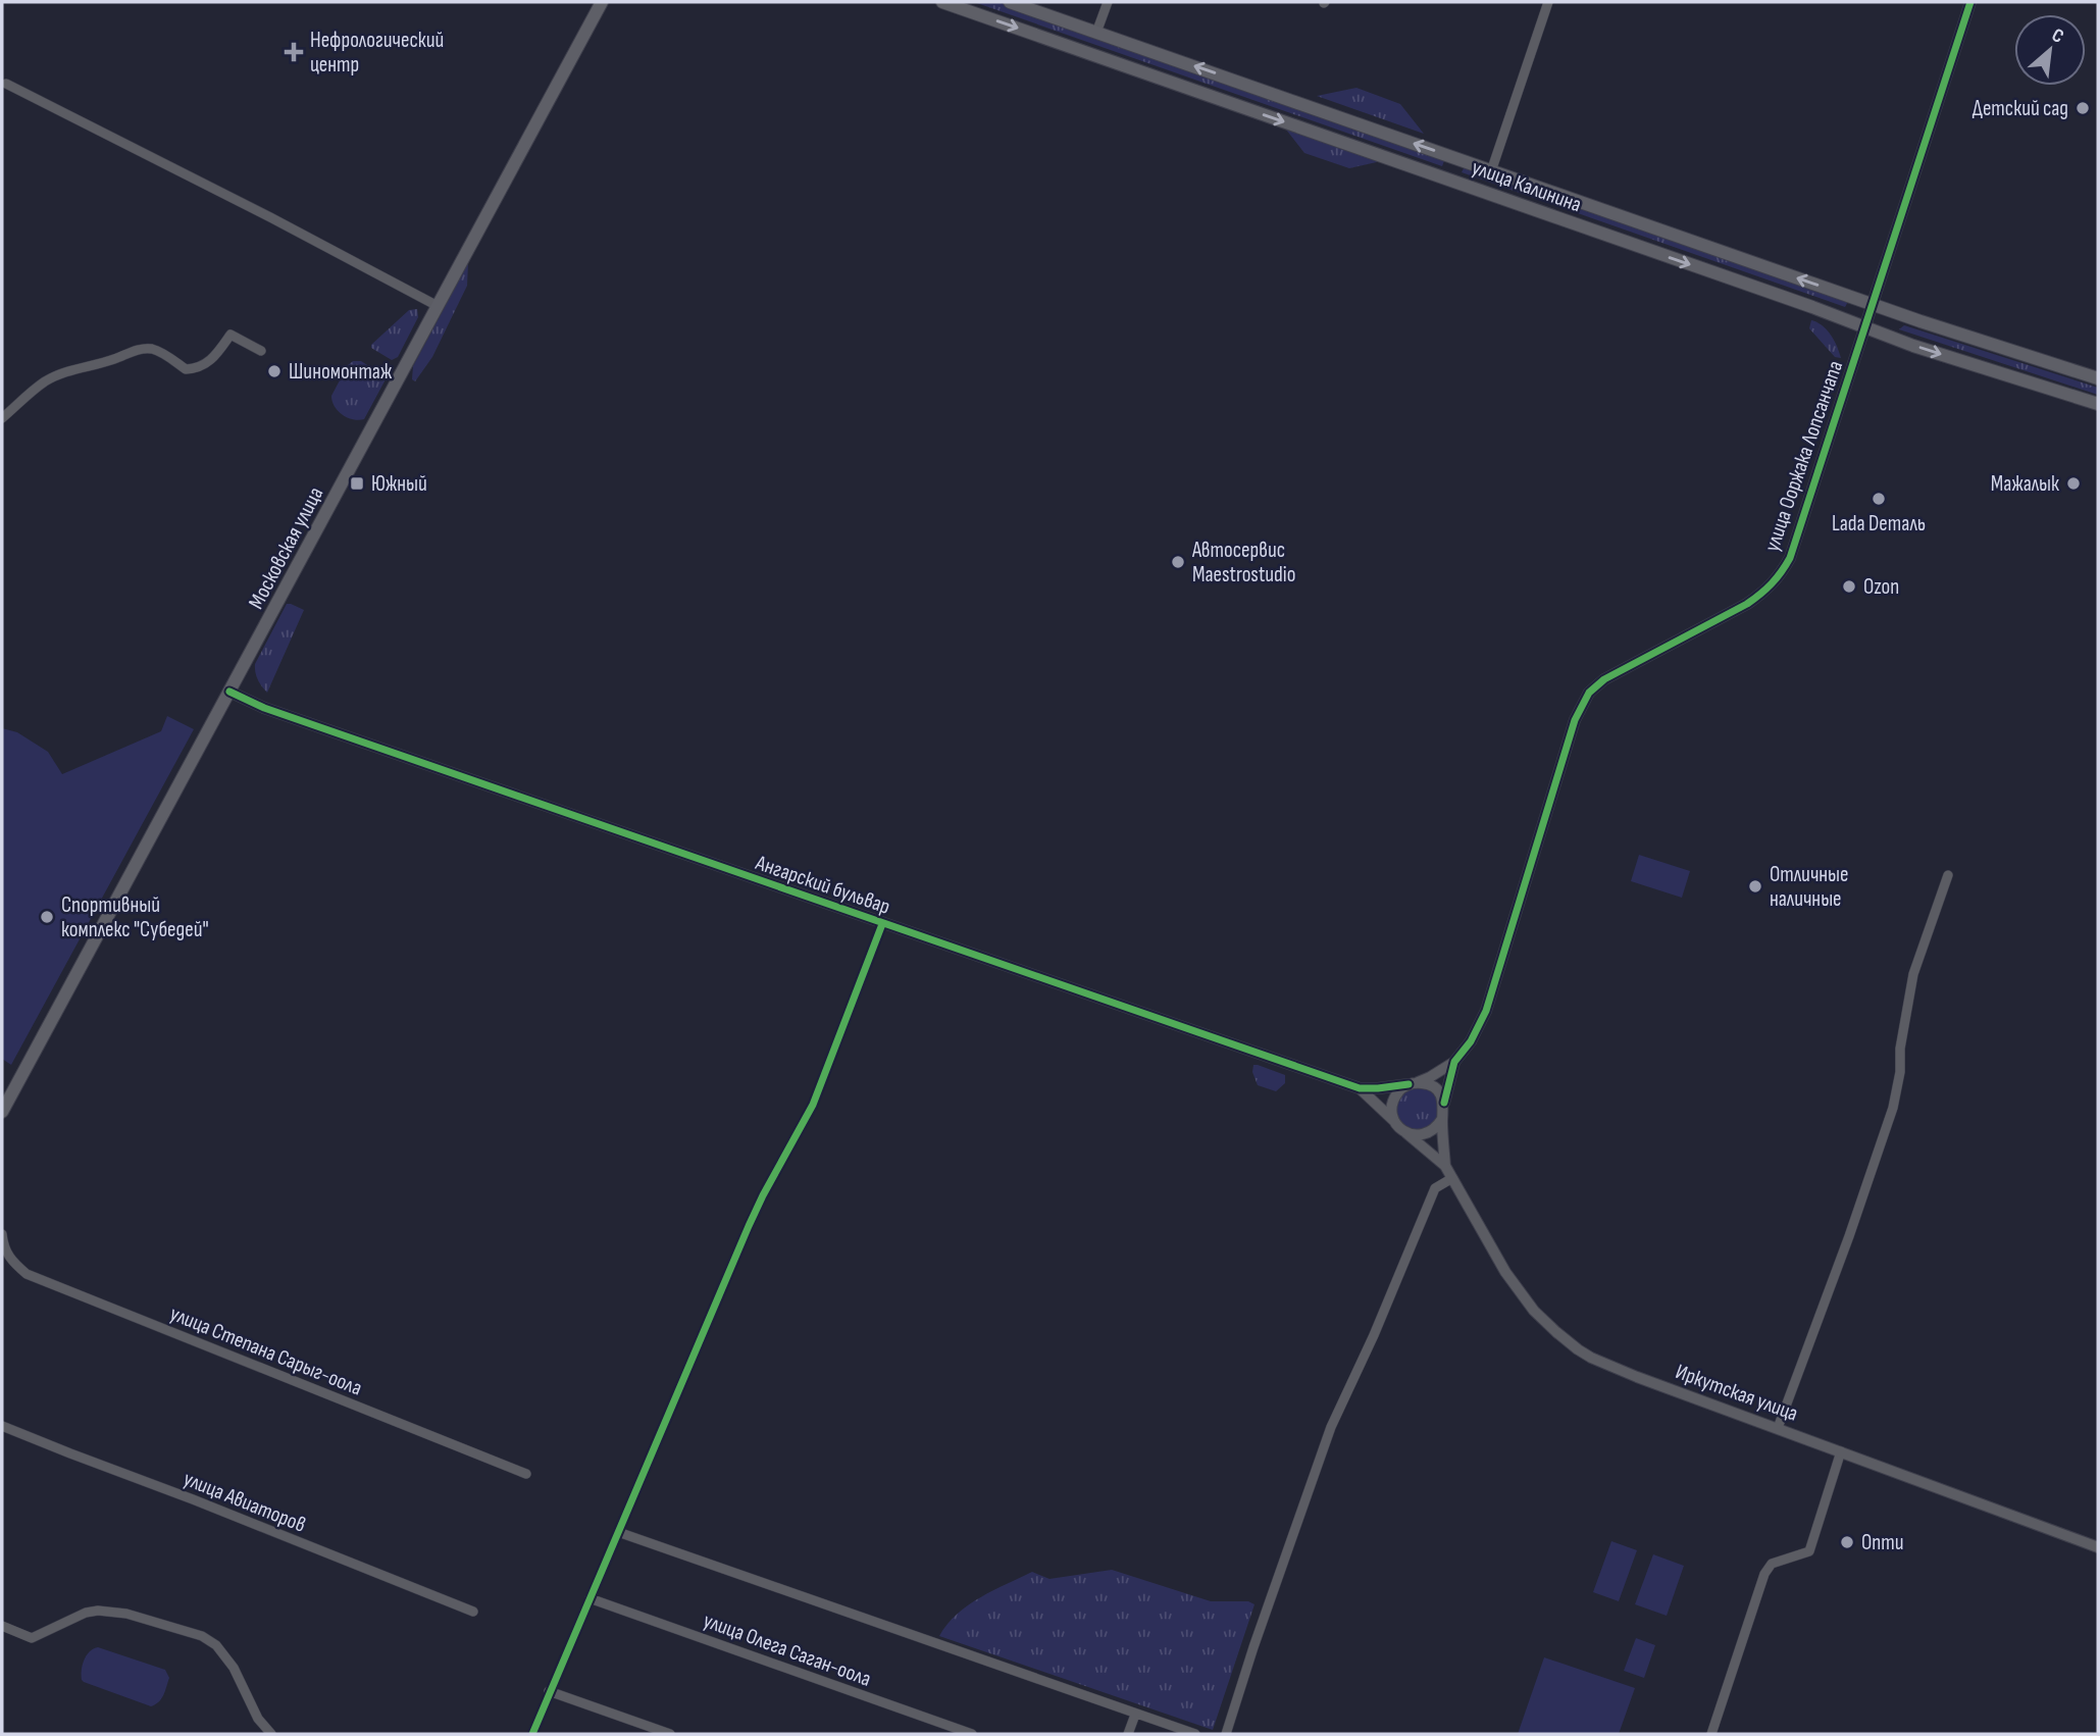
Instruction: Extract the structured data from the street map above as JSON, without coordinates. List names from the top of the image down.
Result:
{
  "streets": {
    "main road": ["улица Калинина", "Московская улица"],
    "street": [
      "улица Ооржака Лопсанчапа",
      "Ангарский бульвар",
      "улица Степана Сарыг-оола",
      "Иркутская улица",
      "улица Авиаторов",
      "улица Олега Саган-оола"
    ]
  },
  "crossings": [
    ["улица Калинина", "улица Ооржака Лопсанчапа"],
    ["улица Ооржака Лопсанчапа", "Ангарский бульвар"],
    ["улица Ооржака Лопсанчапа", "Иркутская улица"],
    ["Московская улица", "Ангарский бульвар"],
    ["Ангарский бульвар", "Иркутская улица"]
  ],
  "places": {
    "health": ["Нефрологический центр"],
    "other": [
      "Детский сад",
      "Шиномонтаж",
      "Мажалык",
      "Lada Dеталь",
      "Автосервис Maestrostudio",
      "Ozon",
      "Отличные наличные",
      "Спортивный комплекс \"Субедей\"",
      "Опти"
    ],
    "transit": ["Южный"]
  },
  "north": "top right"
}
